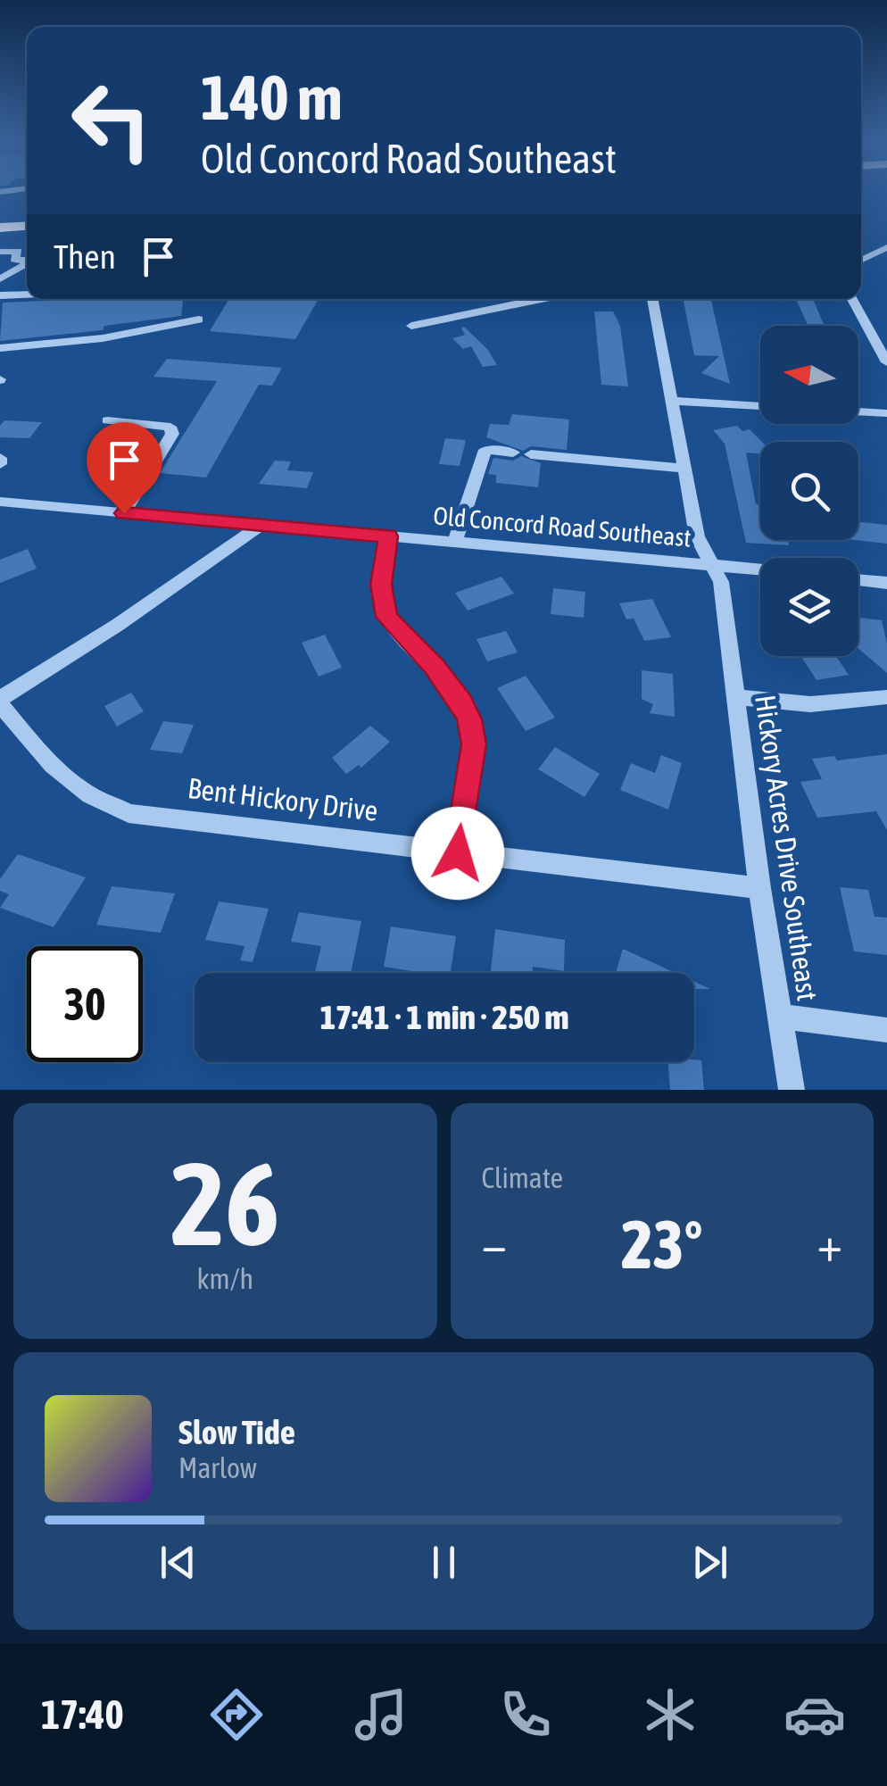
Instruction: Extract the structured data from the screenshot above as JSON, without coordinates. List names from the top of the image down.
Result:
{
  "streets": {
    "street": ["Old Concord Road Southeast", "Bent Hickory Drive", "Hickory Acres Drive Southeast"]
  },
  "crossings": [
    ["Old Concord Road Southeast", "Hickory Acres Drive Southeast"],
    ["Bent Hickory Drive", "Hickory Acres Drive Southeast"]
  ],
  "north": "left",
  "page": {
    "turn": ["140 m", "Old Concord Road Southeast"],
    "then": "Then",
    "limit": "30",
    "trip": "17:41 · 1 min · 250 m",
    "tile": [
      ["26", "km/h"],
      "Climate"
    ],
    "heat": ["−", "23°", "+"],
    "song": ["Slow Tide", "Marlow"],
    "tabs": "17:40"
  }
}
